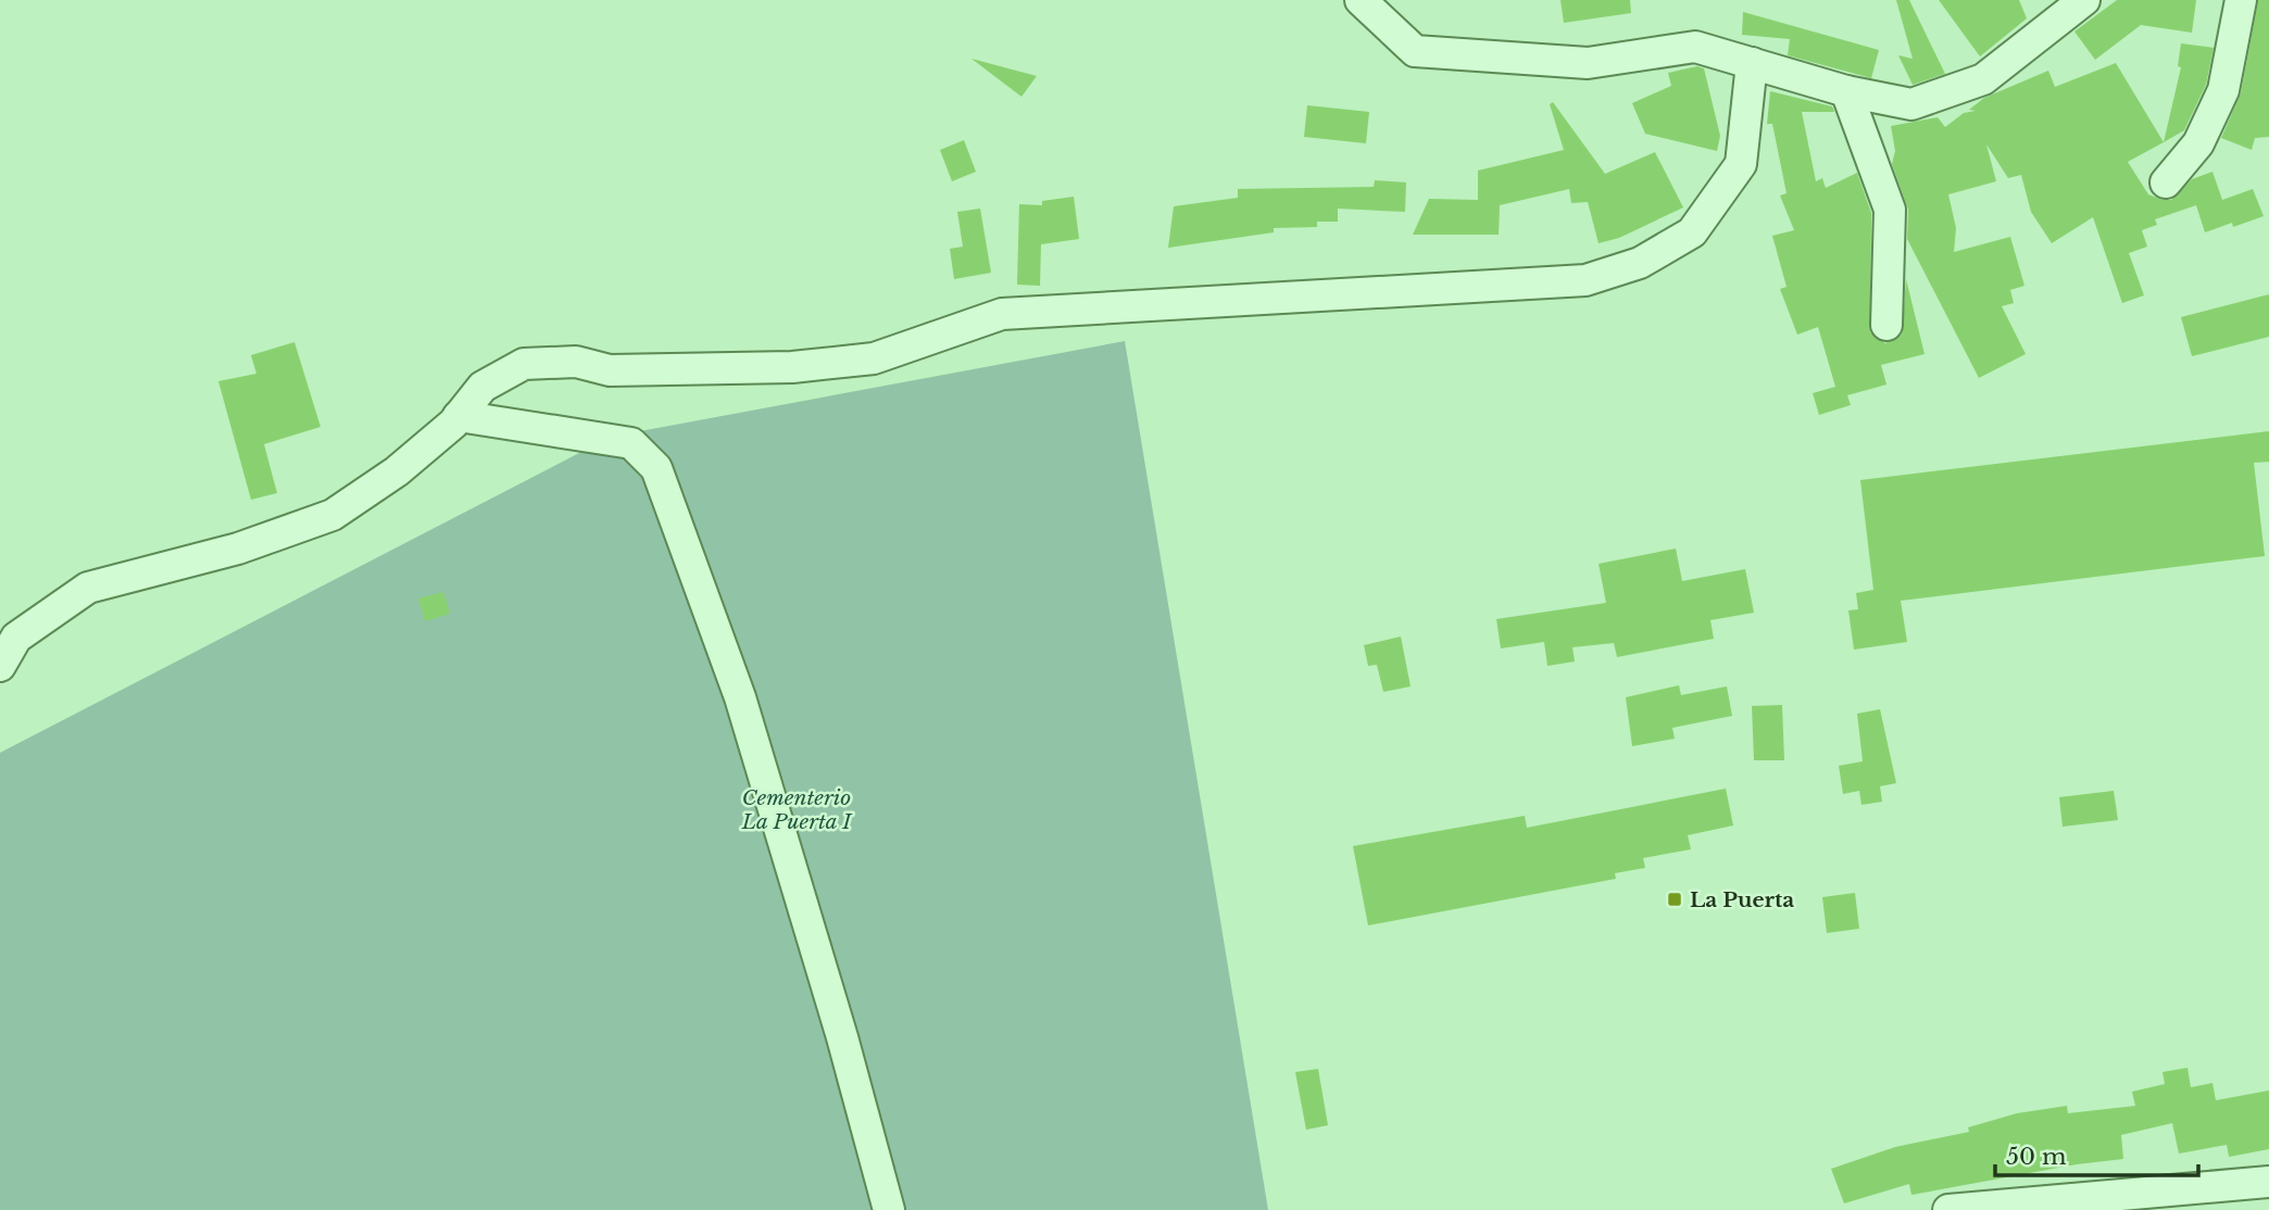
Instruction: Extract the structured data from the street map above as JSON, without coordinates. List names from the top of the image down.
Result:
{
  "parks": ["Cementerio La Puerta I"],
  "places": {
    "transit": ["La Puerta"]
  },
  "scale_bar": "50 m"
}
